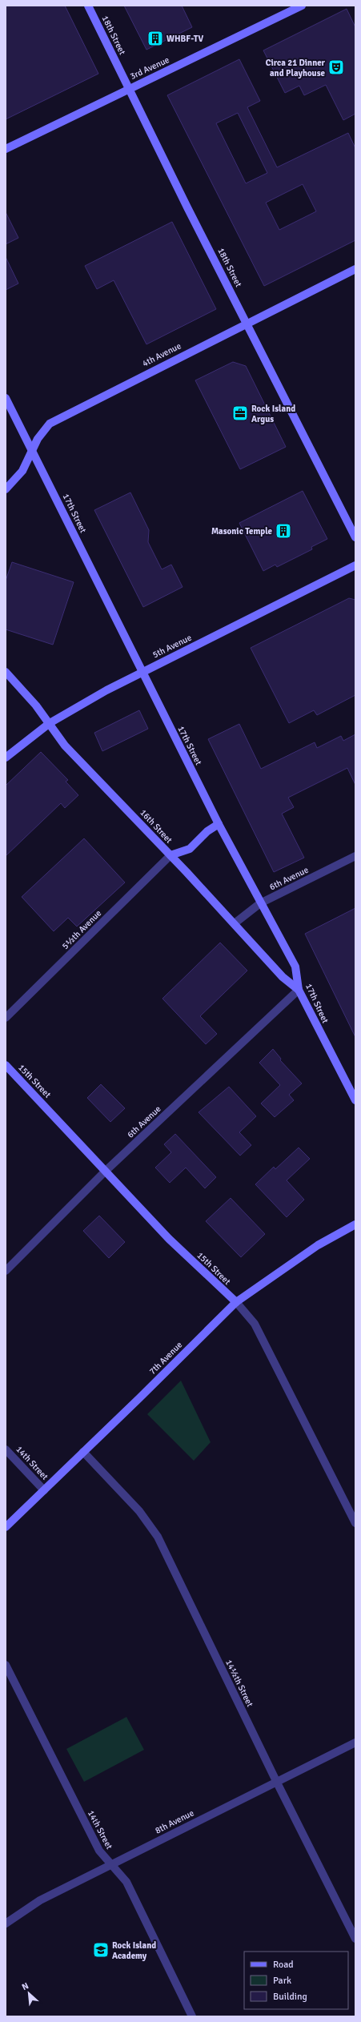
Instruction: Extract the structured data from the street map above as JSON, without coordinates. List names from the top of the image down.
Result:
{
  "streets": {
    "street": [
      "18th Street",
      "3rd Avenue",
      "4th Avenue",
      "17th Street",
      "5th Avenue",
      "16th Street",
      "6th Avenue",
      "5½th Avenue",
      "15th Street",
      "7th Avenue",
      "14th Street",
      "14½th Street",
      "8th Avenue"
    ]
  },
  "crossings": [
    ["18th Street", "3rd Avenue"],
    ["18th Street", "4th Avenue"],
    ["4th Avenue", "17th Street"],
    ["17th Street", "5th Avenue"],
    ["17th Street", "16th Street"],
    ["17th Street", "6th Avenue"],
    ["5th Avenue", "16th Street"],
    ["16th Street", "6th Avenue"],
    ["16th Street", "5½th Avenue"],
    ["6th Avenue", "15th Street"],
    ["15th Street", "7th Avenue"],
    ["7th Avenue", "14th Street"],
    ["7th Avenue", "14½th Street"],
    ["14th Street", "8th Avenue"],
    ["14½th Street", "8th Avenue"]
  ],
  "places": {
    "building": ["WHBF-TV", "Masonic Temple"],
    "theatre": ["Circa 21 Dinner and Playhouse"],
    "office": ["Rock Island Argus"],
    "school or university": ["Rock Island Academy"]
  },
  "legend": ["Road", "Park", "Building"],
  "north": "top left"
}
